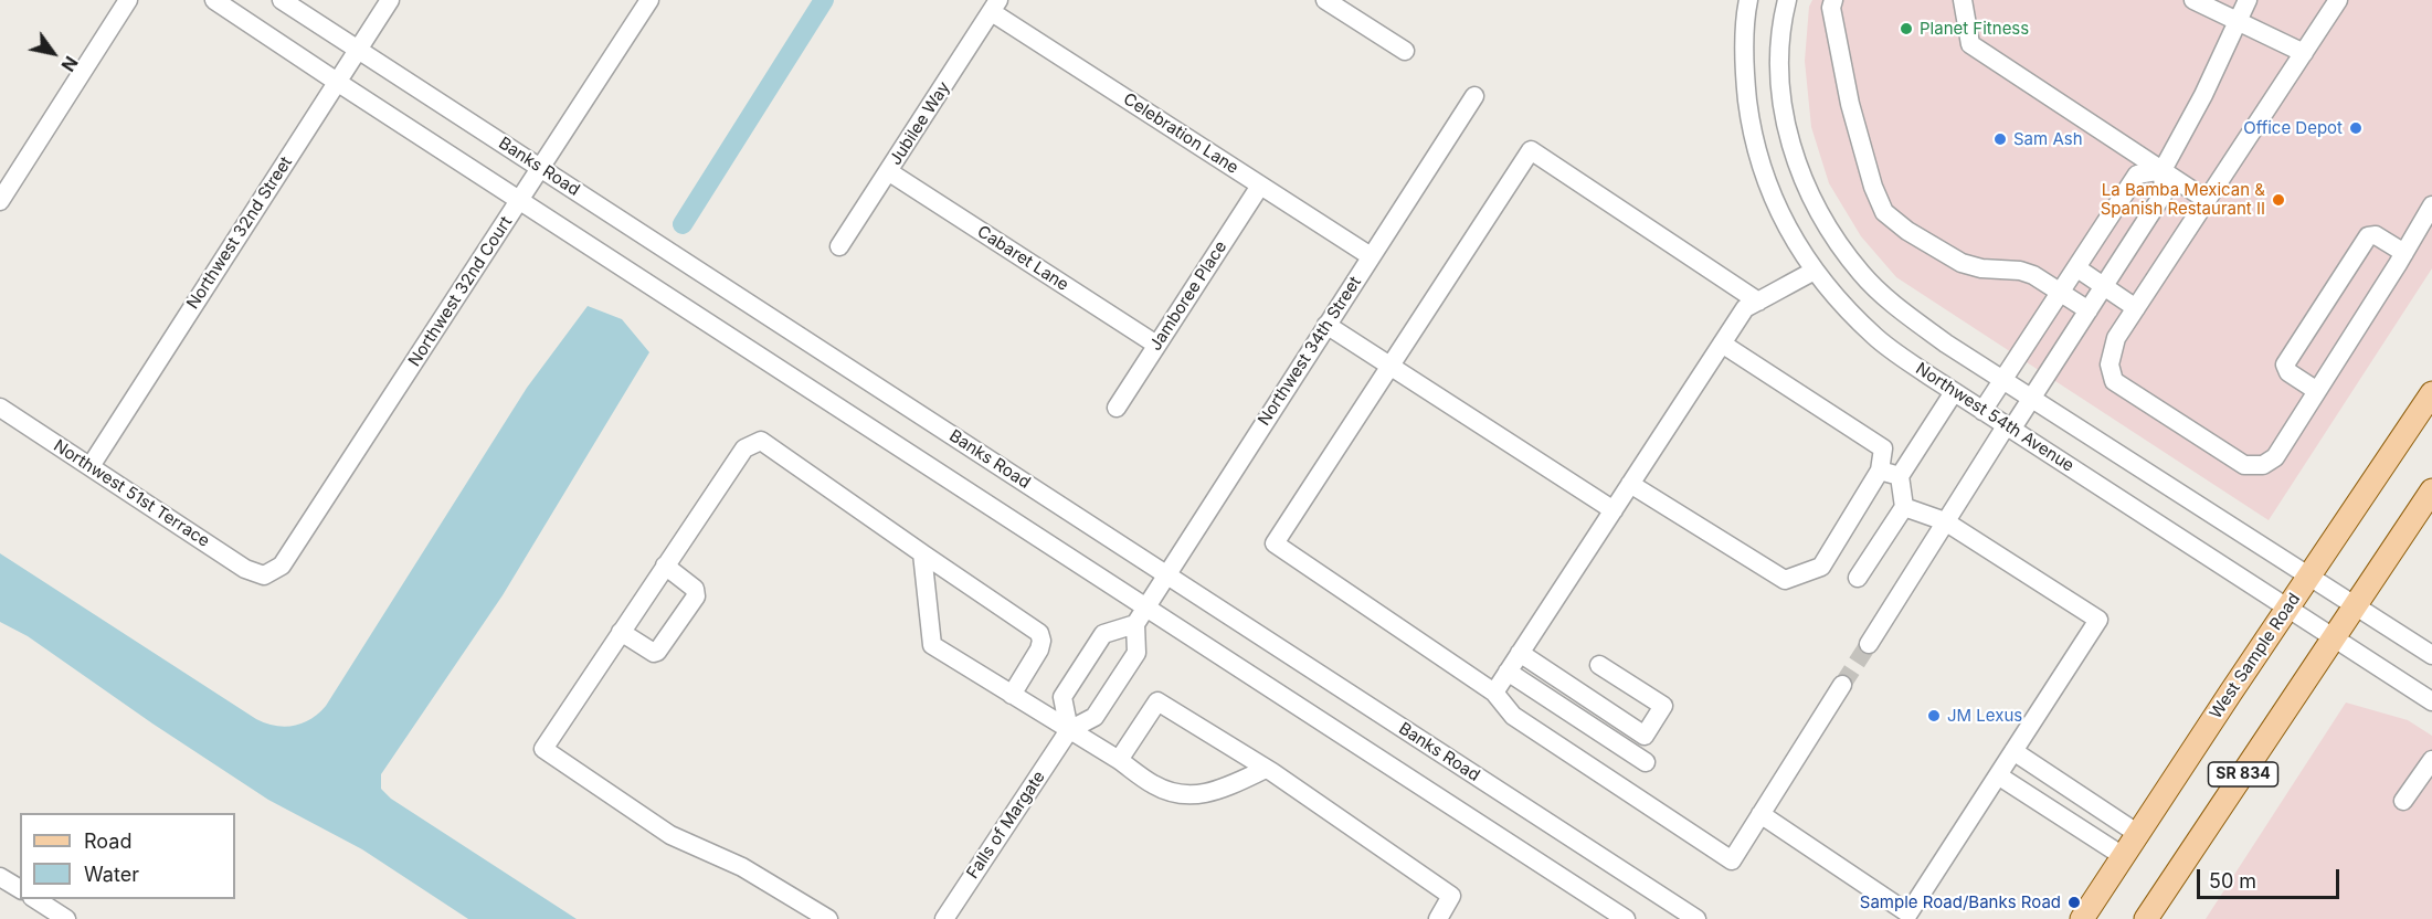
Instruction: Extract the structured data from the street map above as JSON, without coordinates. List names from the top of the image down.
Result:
{
  "streets": {
    "main road": ["West Sample Road", "SR 834"],
    "street": [
      "Jubilee Way",
      "Celebration Lane",
      "Banks Road",
      "Northwest 32nd Street",
      "Cabaret Lane",
      "Northwest 32nd Court",
      "Jamboree Place",
      "Northwest 34th Street",
      "Northwest 54th Avenue",
      "Northwest 51st Terrace",
      "Falls of Margate"
    ]
  },
  "crossings": [
    ["Jubilee Way", "Celebration Lane"],
    ["Jubilee Way", "Cabaret Lane"],
    ["Celebration Lane", "Jamboree Place"],
    ["Celebration Lane", "Northwest 34th Street"],
    ["Banks Road", "Northwest 32nd Street"],
    ["Banks Road", "Northwest 32nd Court"],
    ["Banks Road", "Northwest 34th Street"],
    ["Northwest 32nd Street", "Northwest 51st Terrace"],
    ["Cabaret Lane", "Jamboree Place"],
    ["Northwest 32nd Court", "Northwest 51st Terrace"],
    ["Northwest 54th Avenue", "West Sample Road"],
    ["Northwest 54th Avenue", "SR 834"]
  ],
  "places": [
    "Planet Fitness",
    "Office Depot",
    "Sam Ash",
    "La Bamba Mexican & Spanish Restaurant II",
    "JM Lexus",
    "Sample Road/Banks Road"
  ],
  "legend": ["Road", "Water"],
  "scale_bar": "50 m",
  "north": "bottom right"
}
